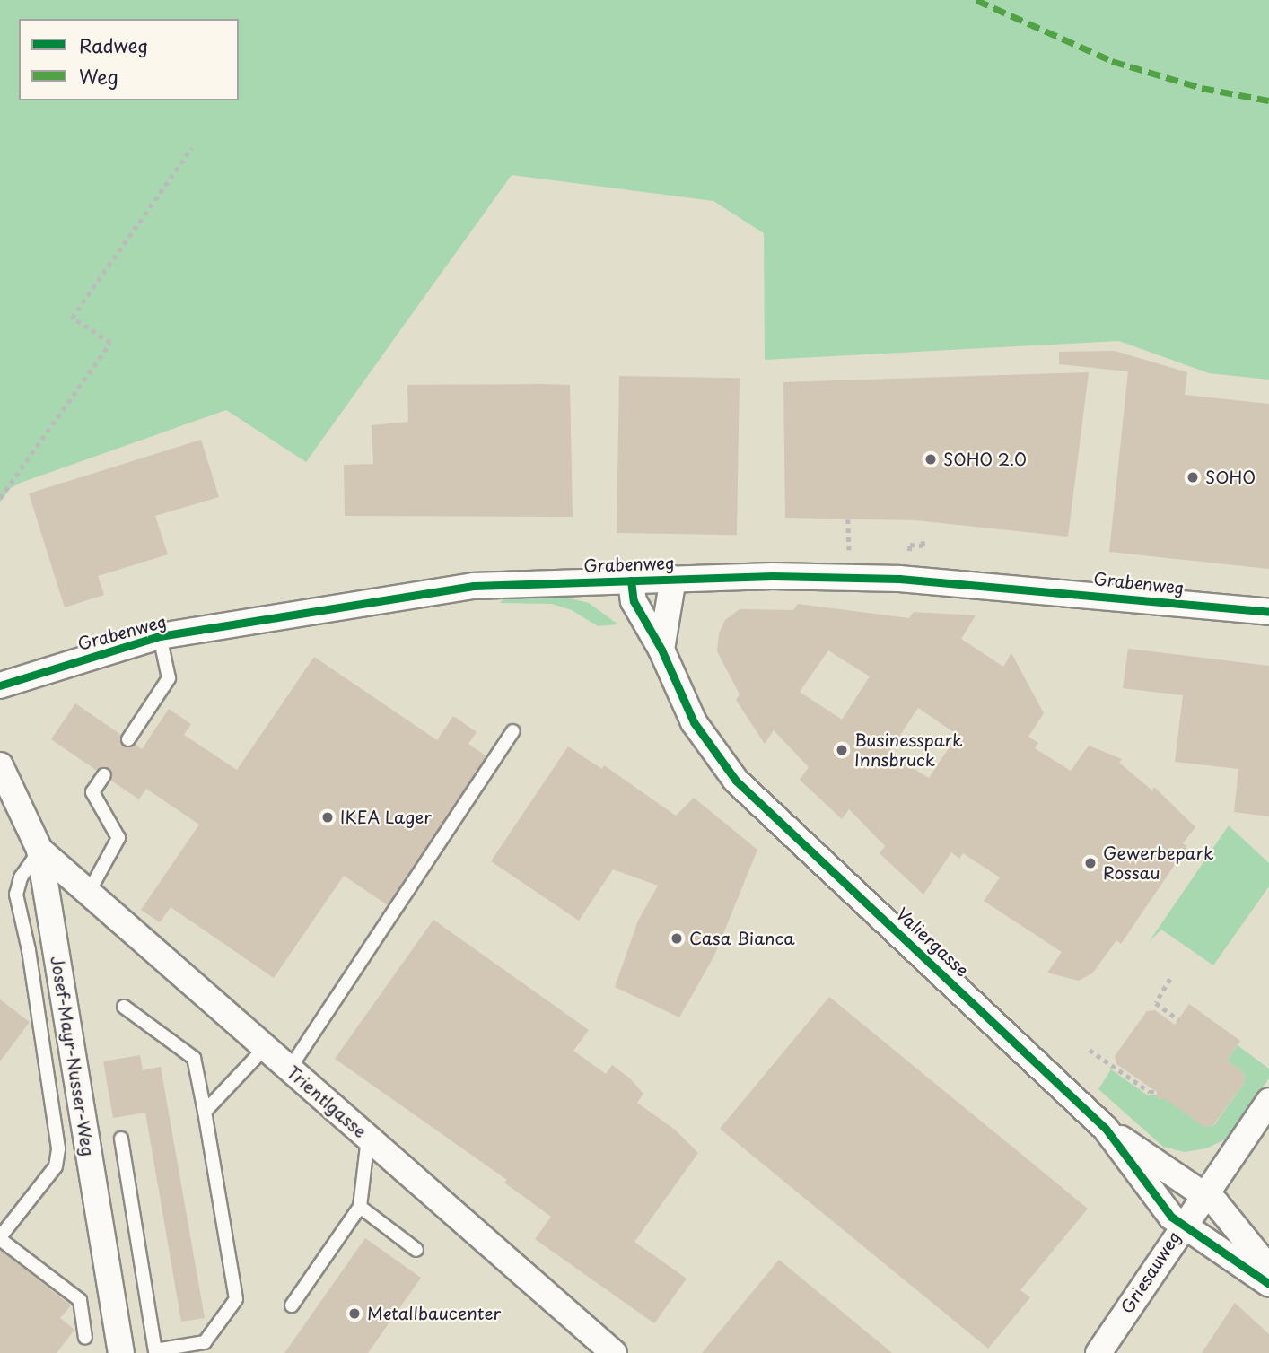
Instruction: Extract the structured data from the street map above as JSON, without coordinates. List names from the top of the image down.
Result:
{
  "streets": {
    "street": [
      "Grabenweg",
      "Valiergasse",
      "Josef-Mayr-Nusser-Weg",
      "Trientlgasse",
      "Griesauweg"
    ]
  },
  "crossings": [
    ["Grabenweg", "Valiergasse"],
    ["Valiergasse", "Griesauweg"],
    ["Josef-Mayr-Nusser-Weg", "Trientlgasse"]
  ],
  "places": [
    "SOHO 2.0",
    "SOHO",
    "Businesspark Innsbruck",
    "IKEA Lager",
    "Gewerbepark Rossau",
    "Casa Bianca",
    "Metallbaucenter"
  ],
  "legend": ["Radweg", "Weg"]
}
